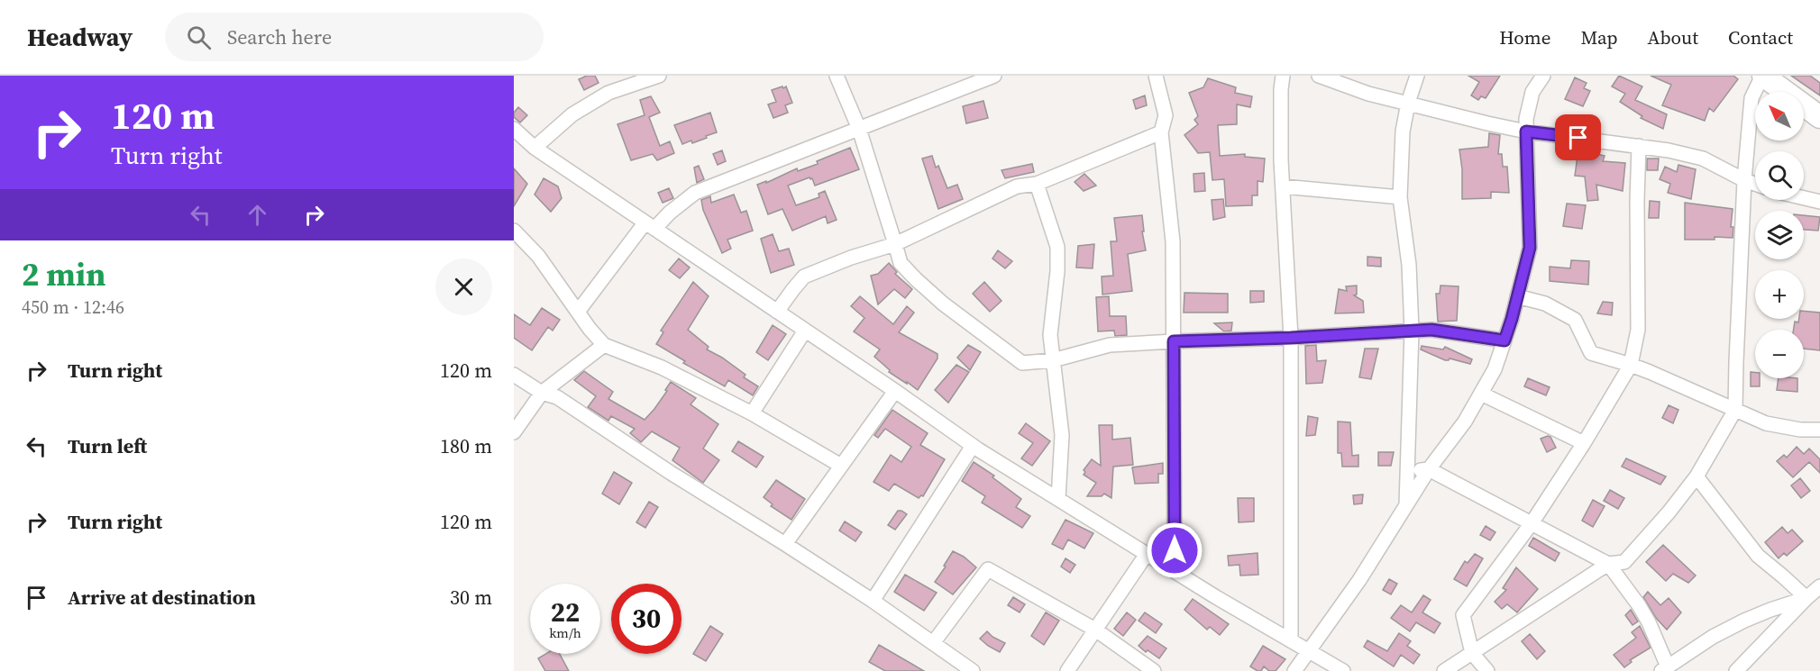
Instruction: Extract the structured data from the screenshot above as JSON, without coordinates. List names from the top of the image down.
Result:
{
  "north": "top left",
  "page": {
    "header": "Headway",
    "search": "Search here",
    "nav": [
      "Home",
      "Map",
      "About",
      "Contact"
    ],
    "turn": ["120 m", "Turn right"],
    "map_buttons": ["+", "−"],
    "heading": ["2 min", "450 m · 12:46"],
    "list": [
      {
        "name": "Turn right",
        "value": "120 m"
      },
      {
        "name": "Turn left",
        "value": "180 m"
      },
      {
        "name": "Turn right",
        "value": "120 m"
      },
      {
        "name": "Arrive at destination",
        "value": "30 m"
      }
    ],
    "speed": "22 km/h",
    "limit": "30"
  }
}
